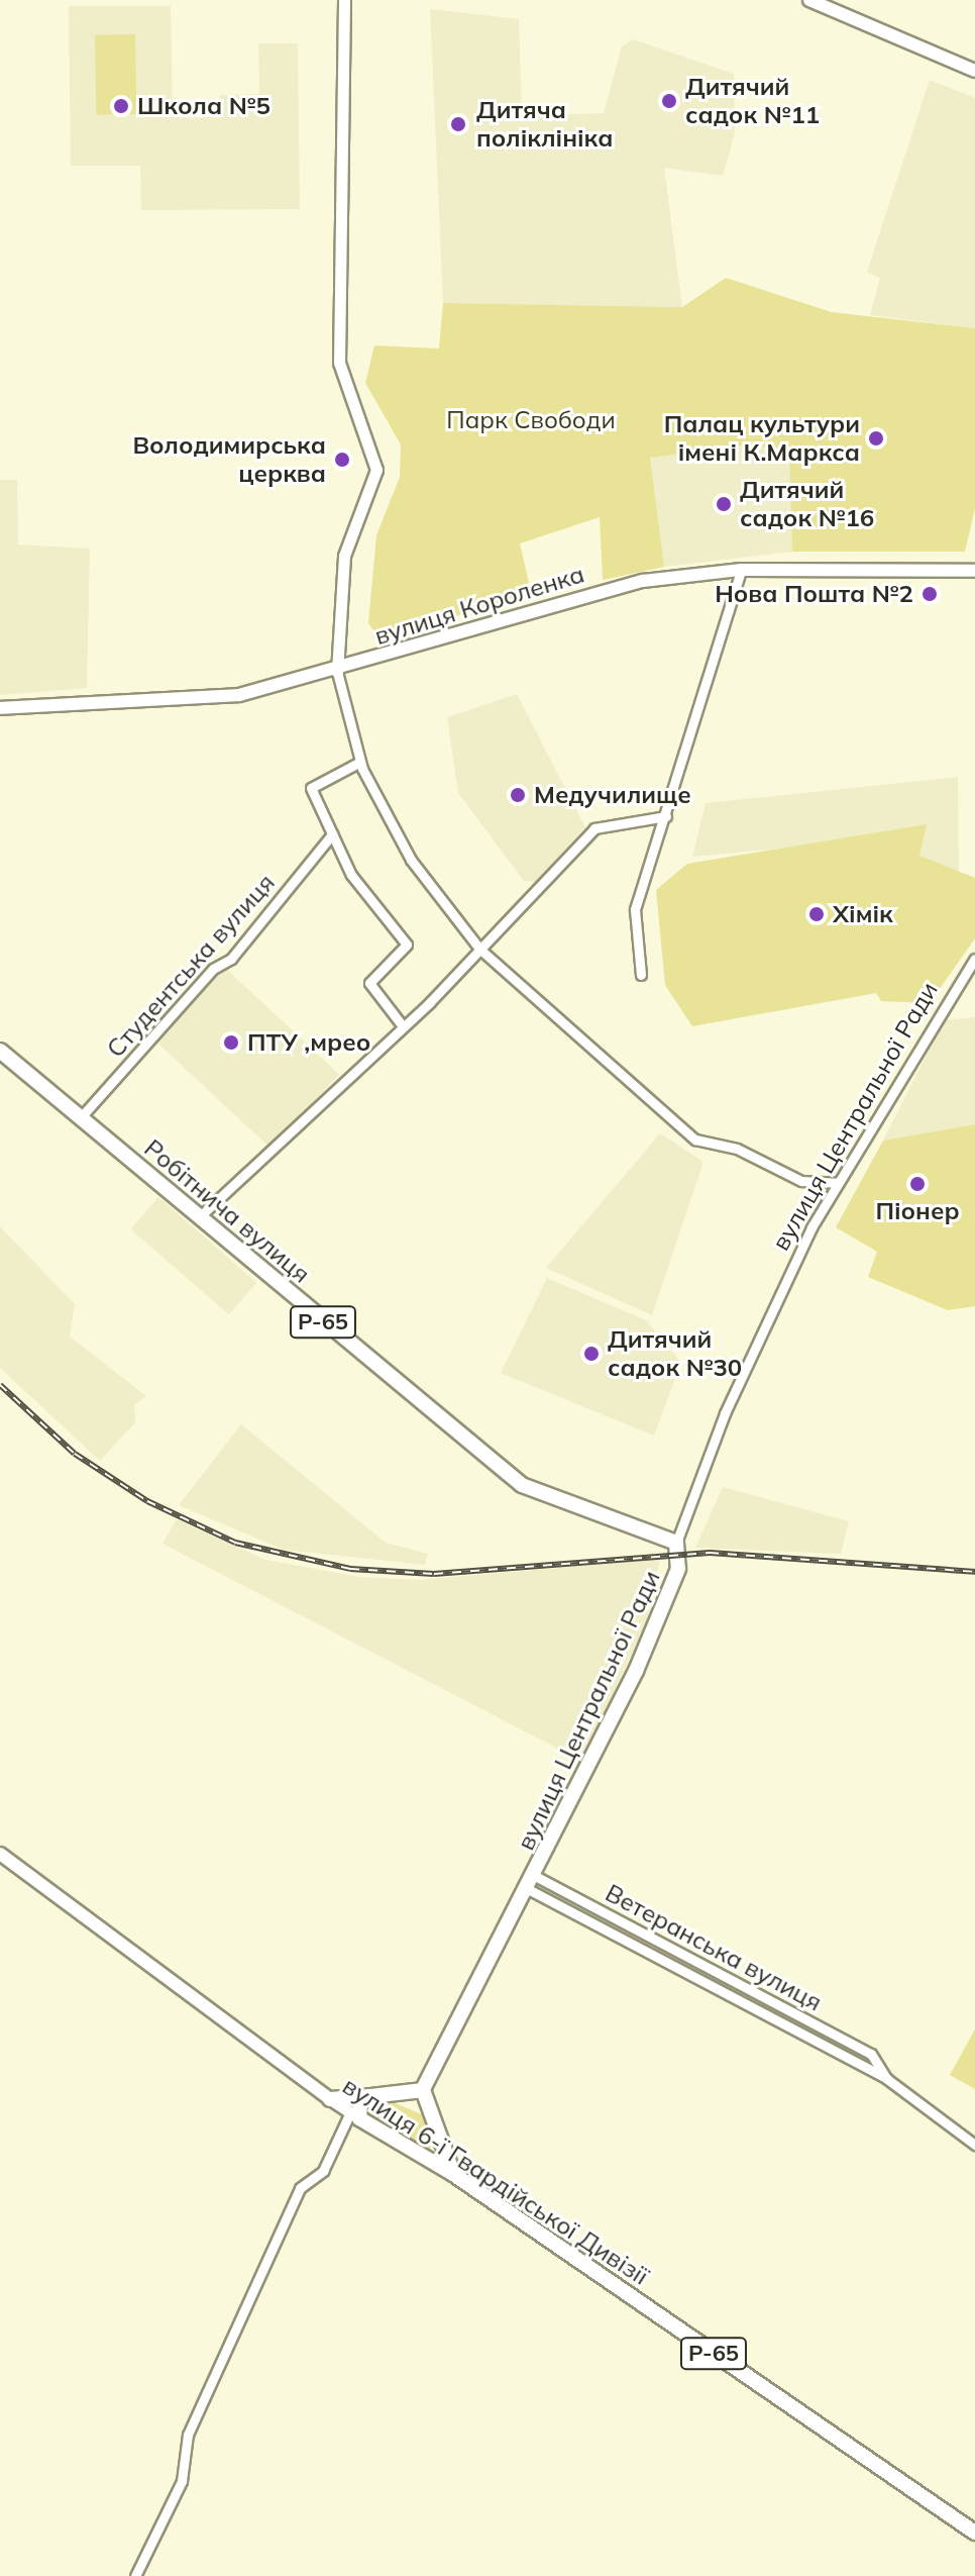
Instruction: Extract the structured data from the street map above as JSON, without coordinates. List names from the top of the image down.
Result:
{
  "streets": {
    "main road": [
      "вулиця Короленка",
      "вулиця Центральної Ради",
      "Робітнича вулиця",
      "Р-65",
      "вулиця 6-ї Гвардійської Дивізії"
    ],
    "street": ["Студентська вулиця", "Ветеранська вулиця"]
  },
  "crossings": [
    ["Студентська вулиця", "Робітнича вулиця"],
    ["вулиця Центральної Ради", "Робітнича вулиця"],
    ["вулиця Центральної Ради", "Ветеранська вулиця"]
  ],
  "parks": ["Парк Свободи"],
  "places": [
    "Дитячий садок №11",
    "Школа №5",
    "Дитяча поліклініка",
    "Палац культури імені К.Маркса",
    "Володимирська церква",
    "Дитячий садок №16",
    "Нова Пошта №2",
    "Медучилище",
    "Хімік",
    "ПТУ ,мрео",
    "Піонер",
    "Дитячий садок №30"
  ]
}
